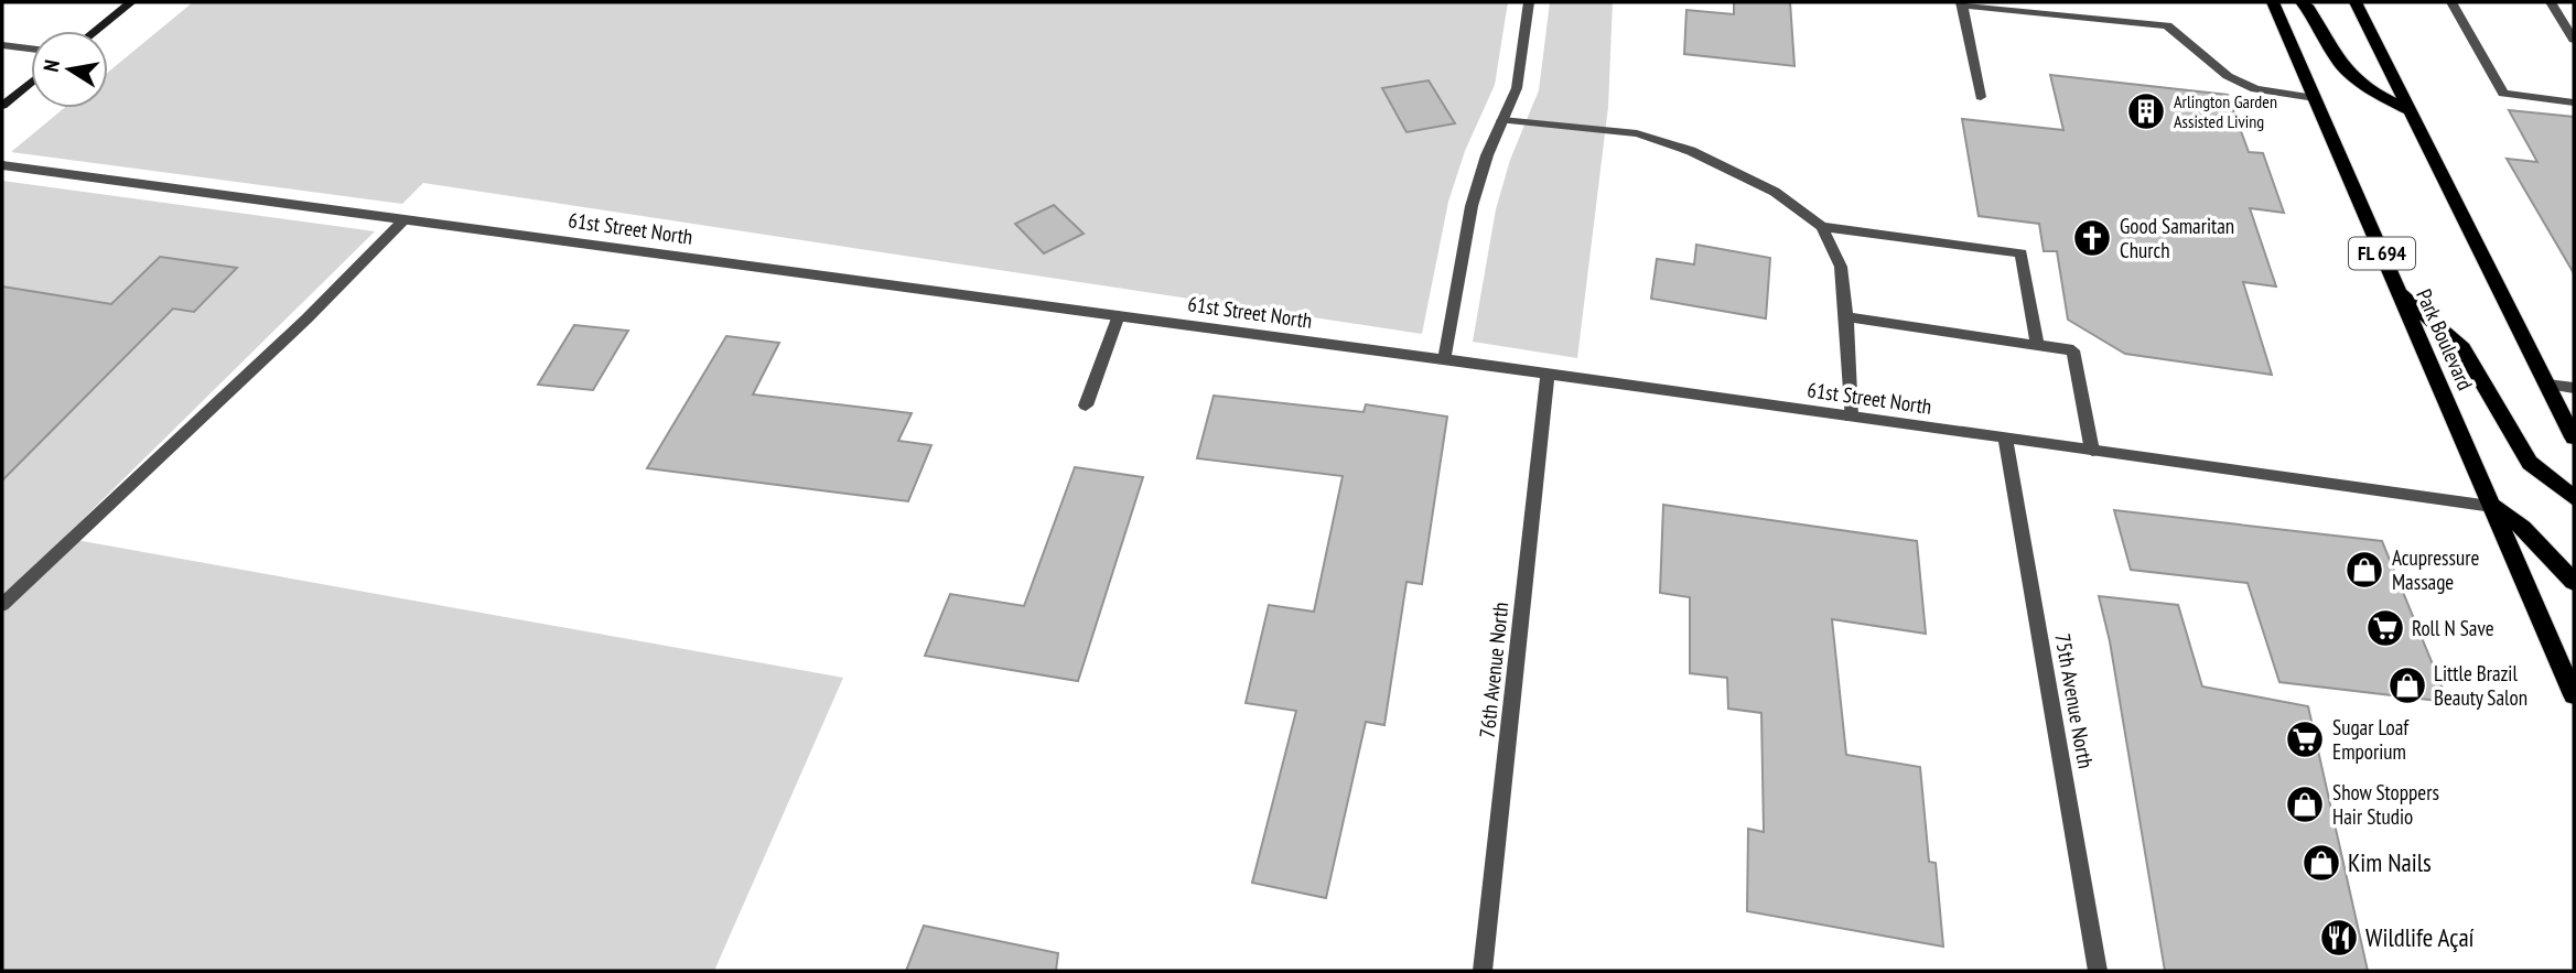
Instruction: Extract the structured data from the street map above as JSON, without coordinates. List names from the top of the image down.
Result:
{
  "streets": {
    "main road": ["FL 694", "Park Boulevard"],
    "street": ["61st Street North", "76th Avenue North", "75th Avenue North"]
  },
  "crossings": [
    ["61st Street North", "Park Boulevard"],
    ["61st Street North", "76th Avenue North"],
    ["61st Street North", "75th Avenue North"]
  ],
  "places": {
    "building": ["Arlington Garden Assisted Living"],
    "church": ["Good Samaritan Church"],
    "shop": [
      "Acupressure Massage",
      "Little Brazil Beauty Salon",
      "Show Stoppers Hair Studio",
      "Kim Nails"
    ],
    "supermarket": ["Roll N Save", "Sugar Loaf Emporium"],
    "restaurant": ["Wildlife Açaí"]
  },
  "north": "left"
}
